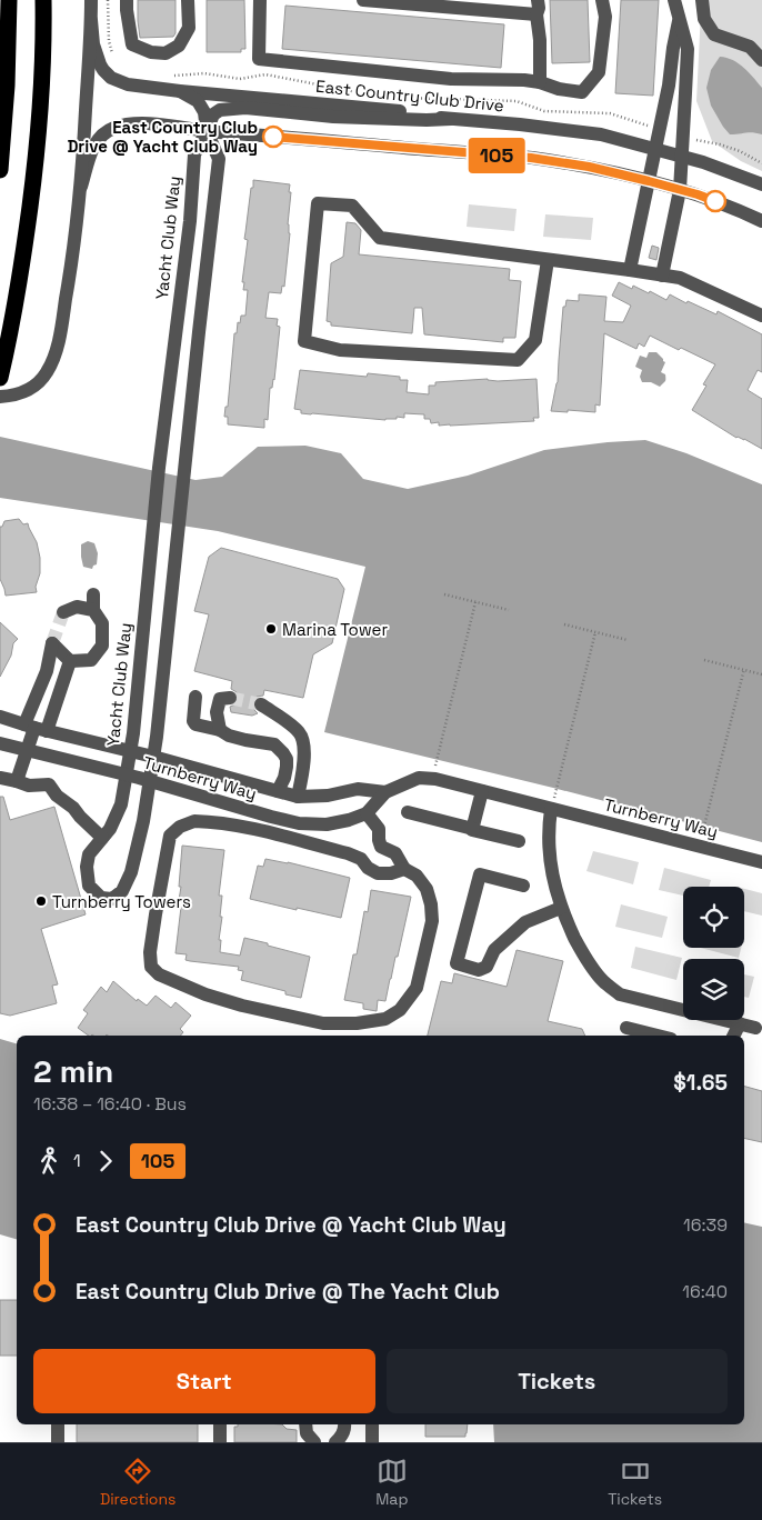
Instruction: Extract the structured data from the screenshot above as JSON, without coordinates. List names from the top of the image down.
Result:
{
  "streets": {
    "street": ["East Country Club Drive", "Yacht Club Way", "Turnberry Way"]
  },
  "crossings": [
    ["Yacht Club Way", "Turnberry Way"]
  ],
  "places": ["East Country Club Drive @ Yacht Club Way", "Marina Tower", "Turnberry Towers"],
  "lines": ["bus line 105"],
  "page": {
    "on_map": "105",
    "heading": ["2 min", "16:38 – 16:40 · Bus", "$1.65"],
    "legs": ["1", "105"],
    "list": [
      {
        "name": "East Country Club Drive @ Yacht Club Way",
        "value": "16:39"
      },
      {
        "name": "East Country Club Drive @ The Yacht Club",
        "value": "16:40"
      }
    ],
    "buttons": ["Start", "Tickets"],
    "tabs": ["Directions", "Map", "Tickets"]
  }
}
